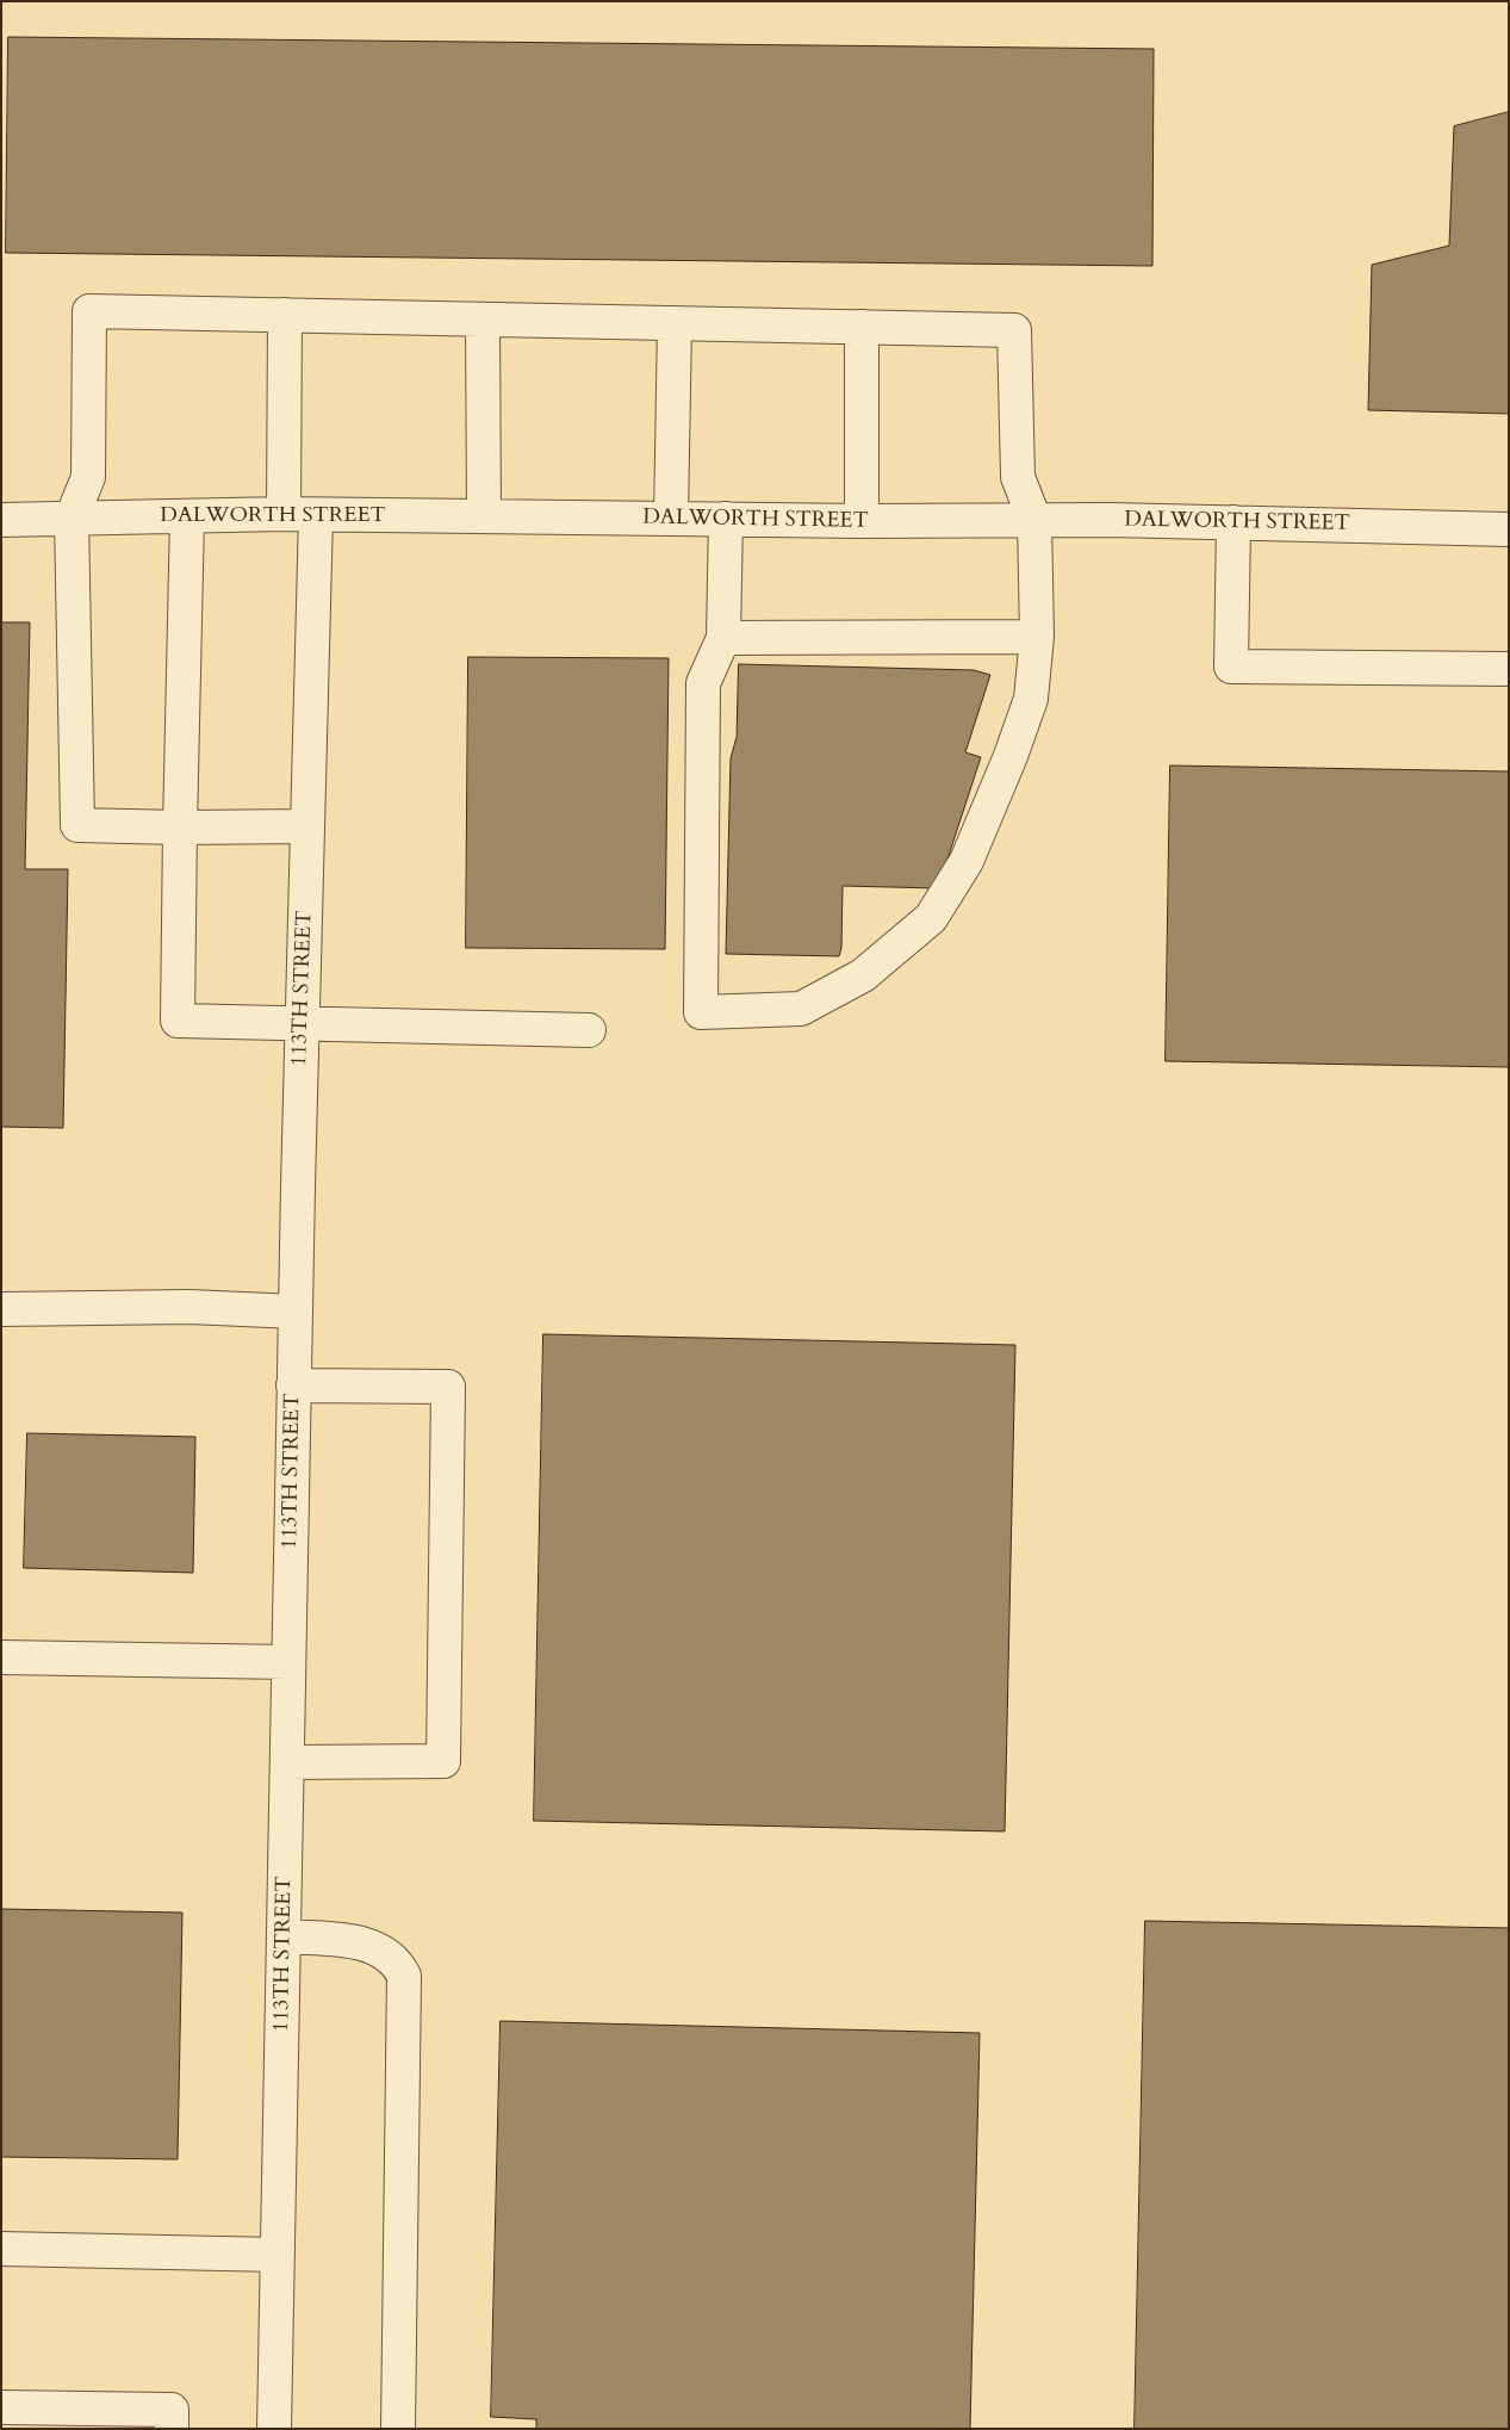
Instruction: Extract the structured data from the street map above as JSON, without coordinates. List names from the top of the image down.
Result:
{
  "streets": {
    "street": ["DALWORTH STREET", "113TH STREET"]
  },
  "crossings": [
    ["DALWORTH STREET", "113TH STREET"]
  ]
}
